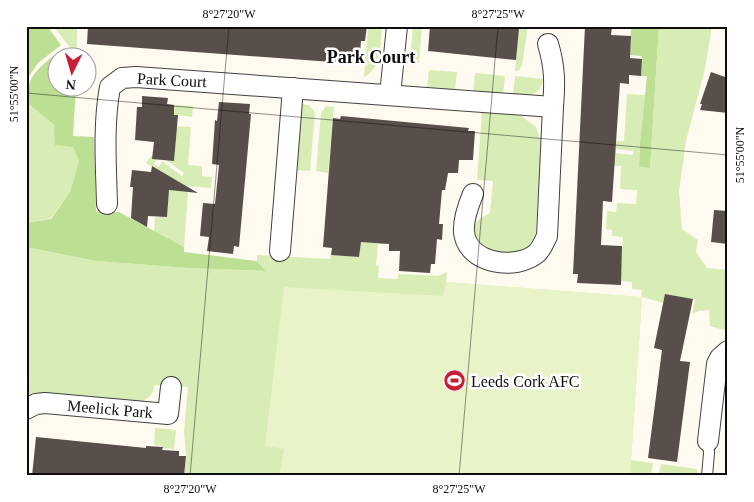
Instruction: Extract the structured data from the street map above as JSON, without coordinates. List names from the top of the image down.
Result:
{
  "streets": {
    "street": ["Park Court", "Meelick Park"]
  },
  "districts": ["Park Court"],
  "places": {
    "sports": ["Leeds Cork AFC"]
  },
  "north": "bottom",
  "coordinates": ["8°27'20\"W", "8°27'25\"W", "51°55'00\"N"]
}
